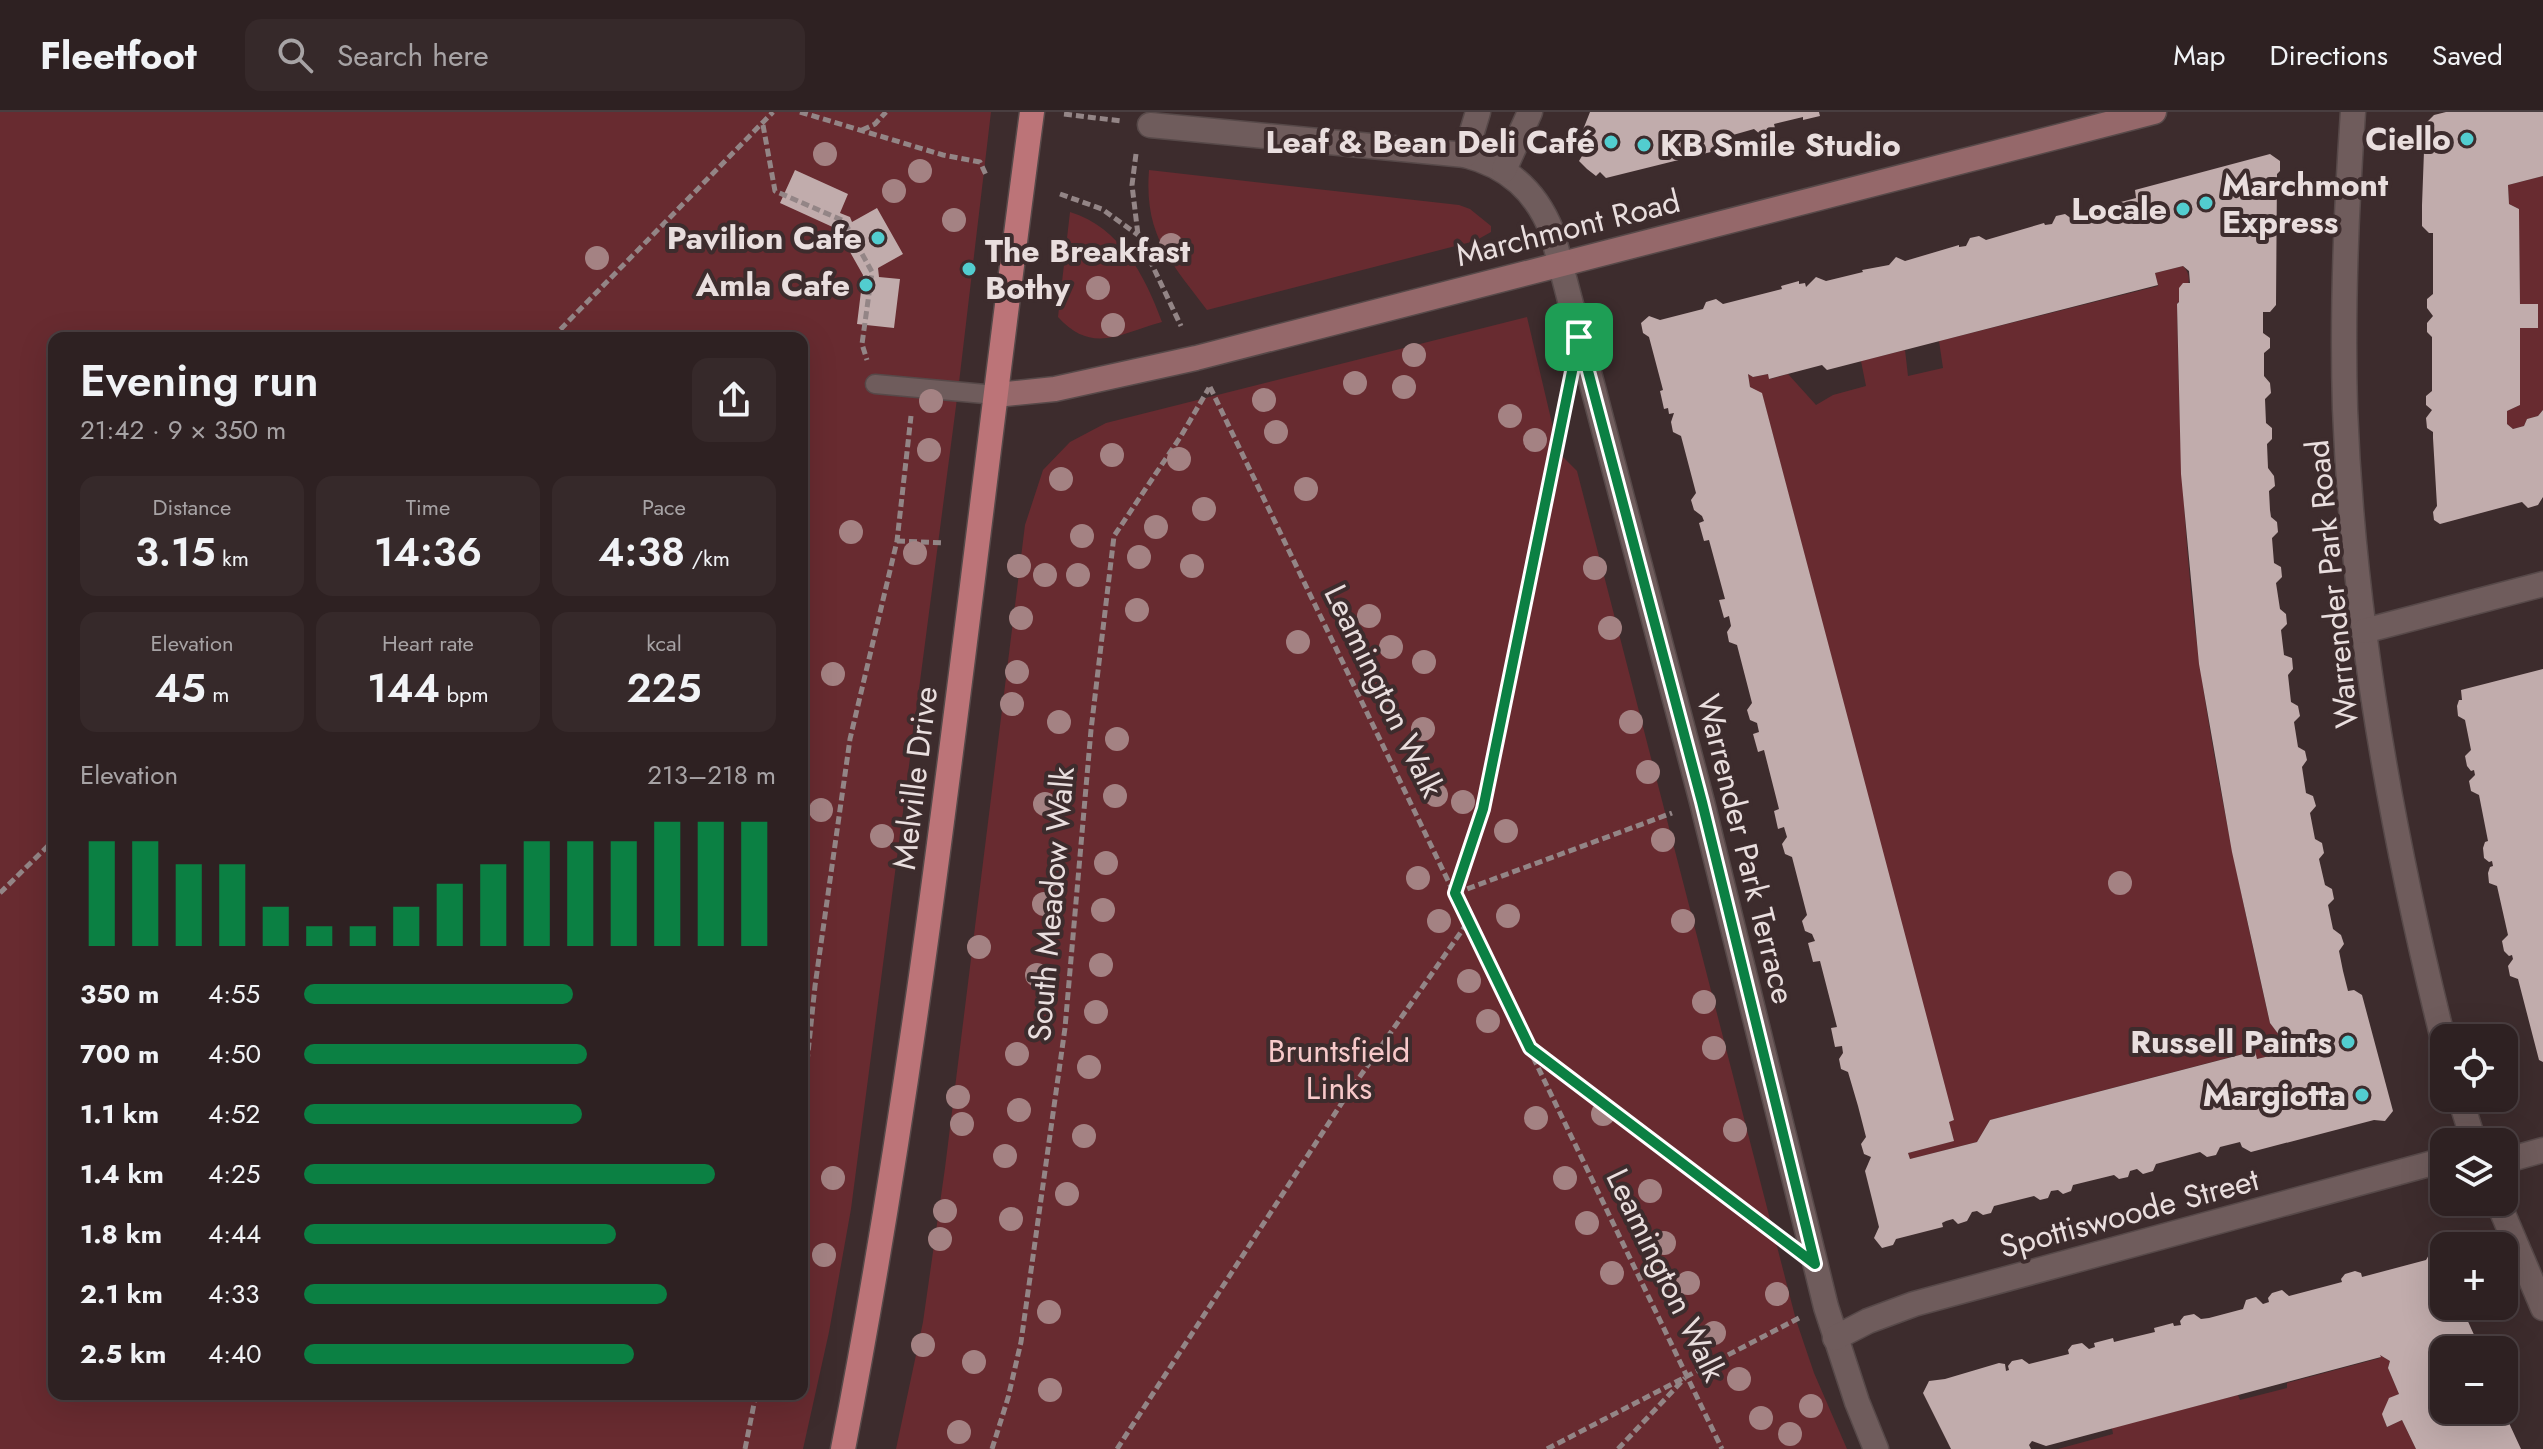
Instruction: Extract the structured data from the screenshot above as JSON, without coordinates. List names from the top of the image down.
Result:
{
  "streets": {
    "main road": ["Melville Drive"],
    "street": [
      "Marchmont Road",
      "Warrender Park Road",
      "Warrender Park Terrace",
      "Spottiswoode Street"
    ],
    "path": ["Leamington Walk", "South Meadow Walk"]
  },
  "crossings": [
    ["Marchmont Road", "Melville Drive"],
    ["Marchmont Road", "Warrender Park Terrace"],
    ["Leamington Walk", "South Meadow Walk"],
    ["Warrender Park Terrace", "Spottiswoode Street"]
  ],
  "parks": ["Bruntsfield Links"],
  "places": [
    "Ciello",
    "Leaf & Bean Deli Café",
    "KB Smile Studio",
    "Marchmont Express",
    "Locale",
    "Pavilion Cafe",
    "The Breakfast Bothy",
    "Amla Cafe",
    "Russell Paints",
    "Margiotta"
  ],
  "page": {
    "header": "Fleetfoot",
    "search": "Search here",
    "nav": ["Map", "Directions", "Saved"],
    "heading": ["Evening run", "21:42 · 9 × 350 m"],
    "stats": [
      ["Distance", "3.15 km"],
      ["Time", "14:36"],
      ["Pace", "4:38 /km"],
      ["Elevation", "45 m"],
      ["Heart rate", "144 bpm"],
      ["kcal", "225"]
    ],
    "chart": ["Elevation", "213–218 m"],
    "list": [
      {
        "name": "350 m",
        "note": "4:55"
      },
      {
        "name": "700 m",
        "note": "4:50"
      },
      {
        "name": "1.1 km",
        "note": "4:52"
      },
      {
        "name": "1.4 km",
        "note": "4:25"
      },
      {
        "name": "1.8 km",
        "note": "4:44"
      },
      {
        "name": "2.1 km",
        "note": "4:33"
      },
      {
        "name": "2.5 km",
        "note": "4:40"
      }
    ],
    "map_buttons": ["+", "−"]
  }
}
